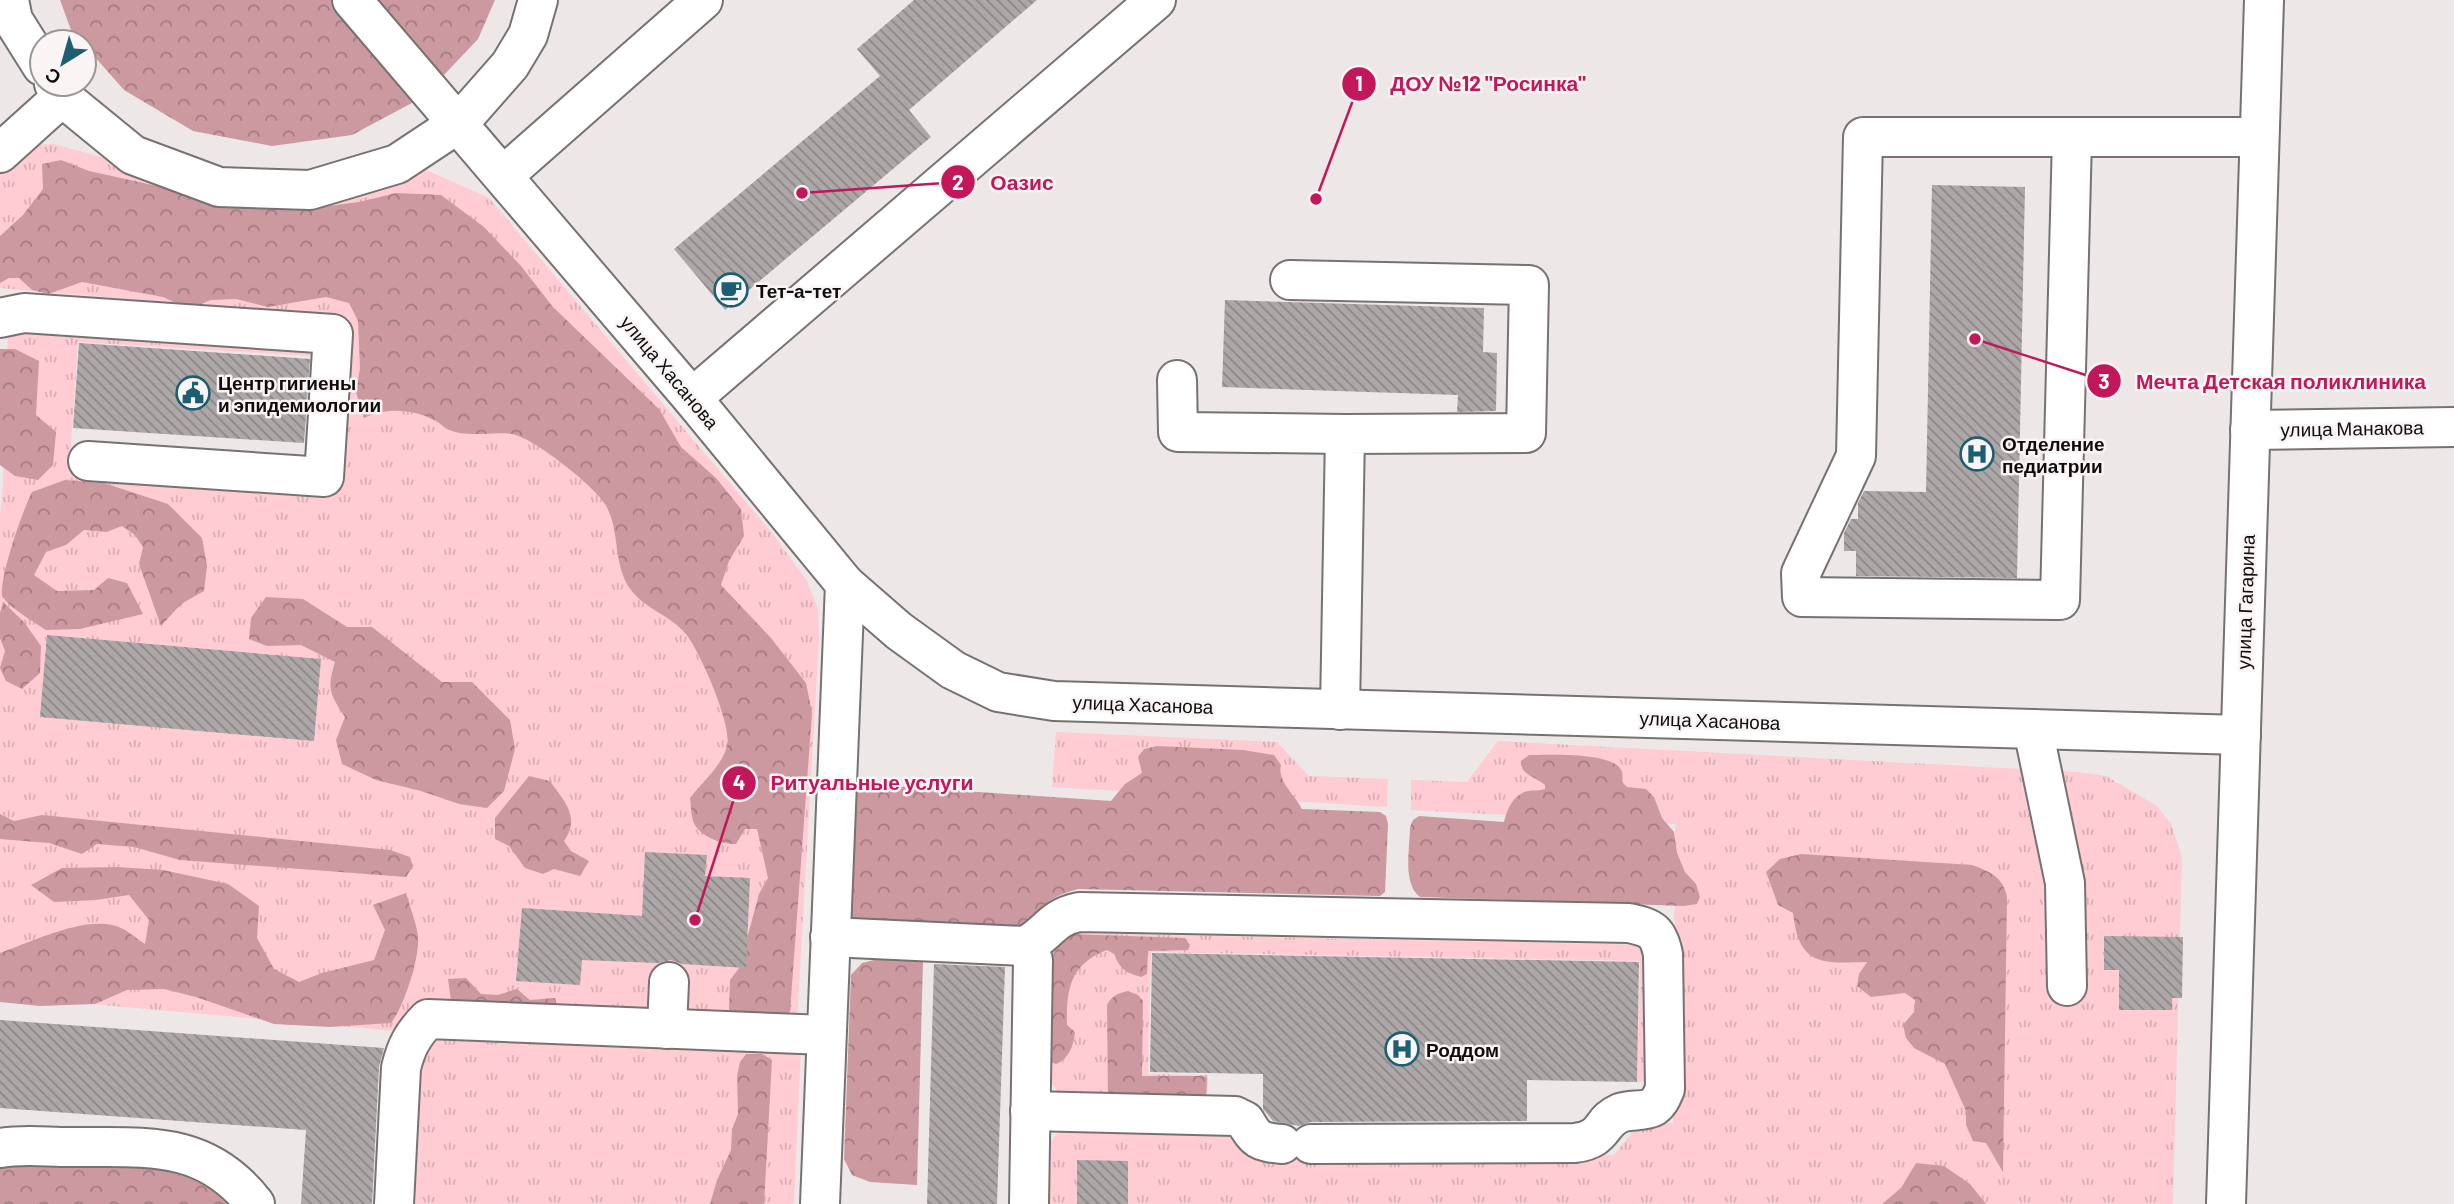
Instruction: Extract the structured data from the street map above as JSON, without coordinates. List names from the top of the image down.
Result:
{
  "streets": {
    "street": ["улица Хасанова", "улица Манакова", "улица Гагарина"]
  },
  "crossings": [
    ["улица Хасанова", "улица Гагарина"],
    ["улица Манакова", "улица Гагарина"]
  ],
  "places": {
    "other": [
      "Оазис",
      "ДОУ №12 \"Росинка\"",
      "Мечта Детская поликлиника",
      "Ритуальные услуги"
    ],
    "cafe": ["Тет-а-тет"],
    "public building": ["Центр гигиены и эпидемиологии"],
    "hospital": ["Отделение педиатрии", "Роддом"]
  },
  "north": "bottom left"
}
